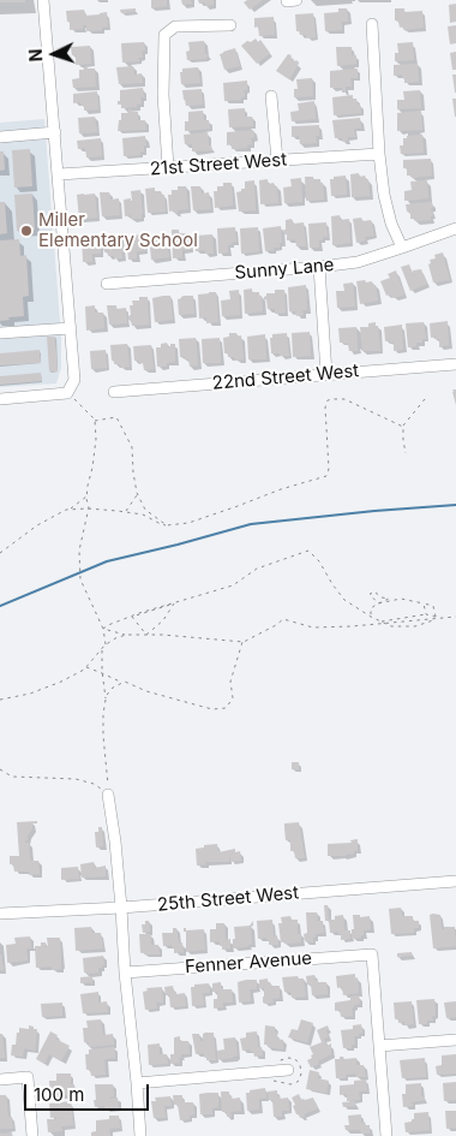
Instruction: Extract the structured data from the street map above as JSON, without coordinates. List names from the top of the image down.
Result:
{
  "streets": {
    "street": [
      "21st Street West",
      "Sunny Lane",
      "22nd Street West",
      "25th Street West",
      "Fenner Avenue"
    ]
  },
  "places": ["Miller Elementary School"],
  "scale_bar": "100 m",
  "north": "left"
}
